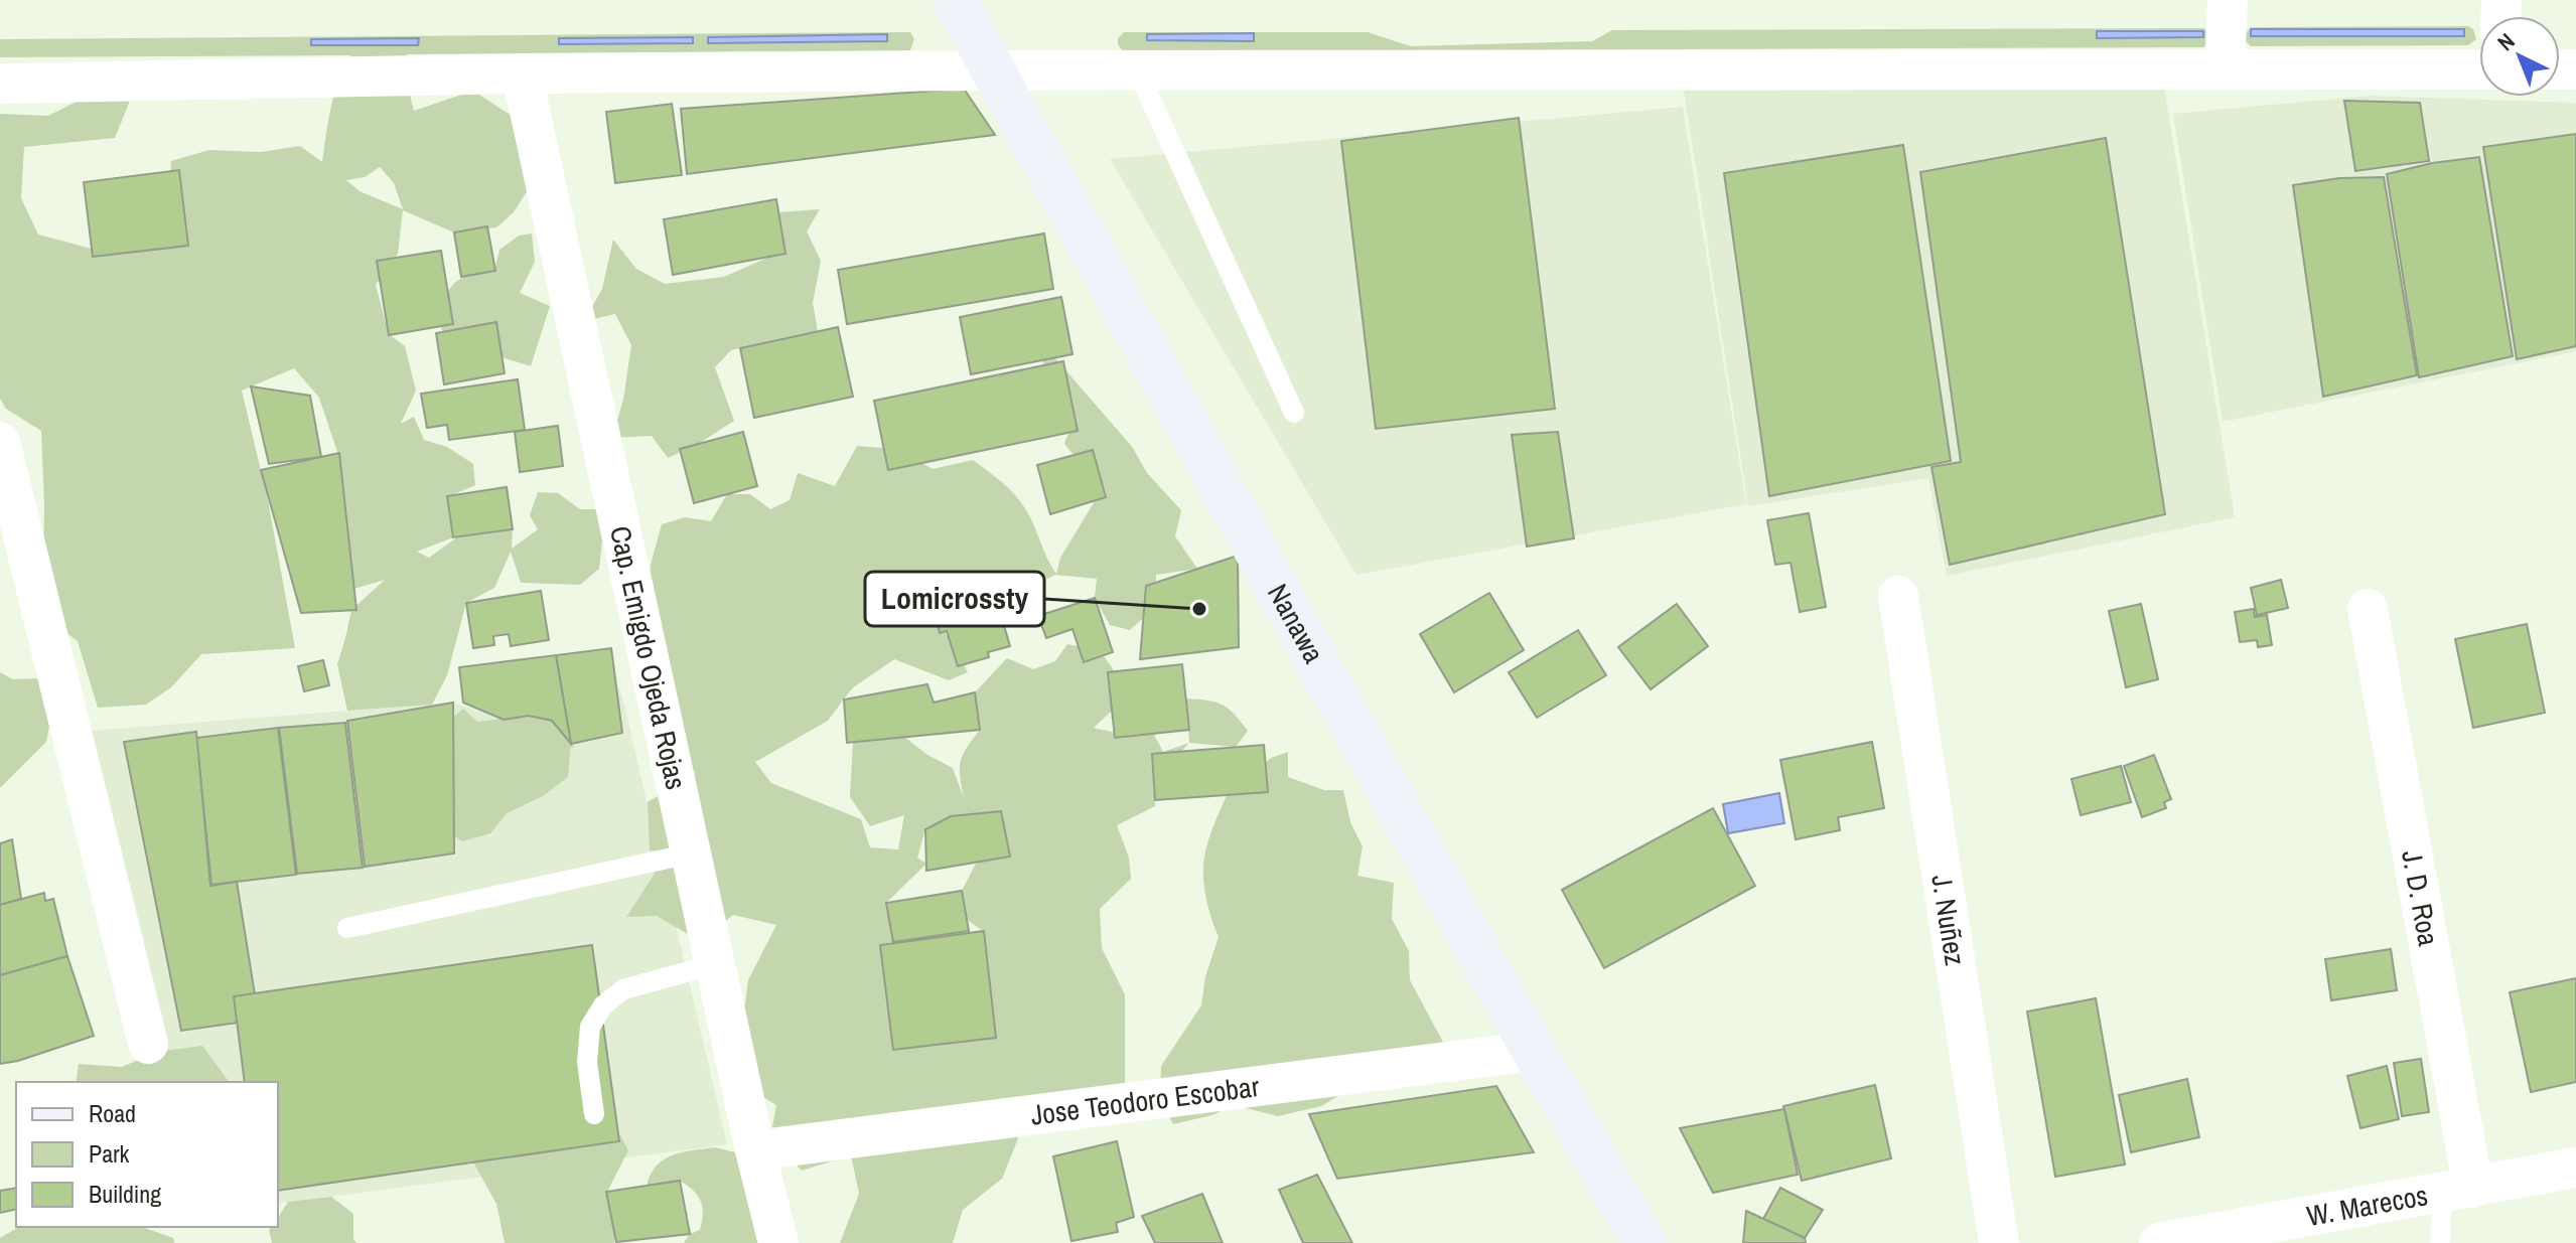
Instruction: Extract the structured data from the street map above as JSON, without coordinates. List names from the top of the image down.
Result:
{
  "streets": {
    "street": [
      "Nanawa",
      "Cap. Emigdo Ojeda Rojas",
      "J. D. Roa",
      "J. Nuñez",
      "Jose Teodoro Escobar",
      "W. Marecos"
    ]
  },
  "crossings": [
    ["Nanawa", "Jose Teodoro Escobar"],
    ["Cap. Emigdo Ojeda Rojas", "Jose Teodoro Escobar"],
    ["J. D. Roa", "W. Marecos"]
  ],
  "places": ["Lomicrossty"],
  "legend": ["Road", "Park", "Building"],
  "north": "top left"
}
